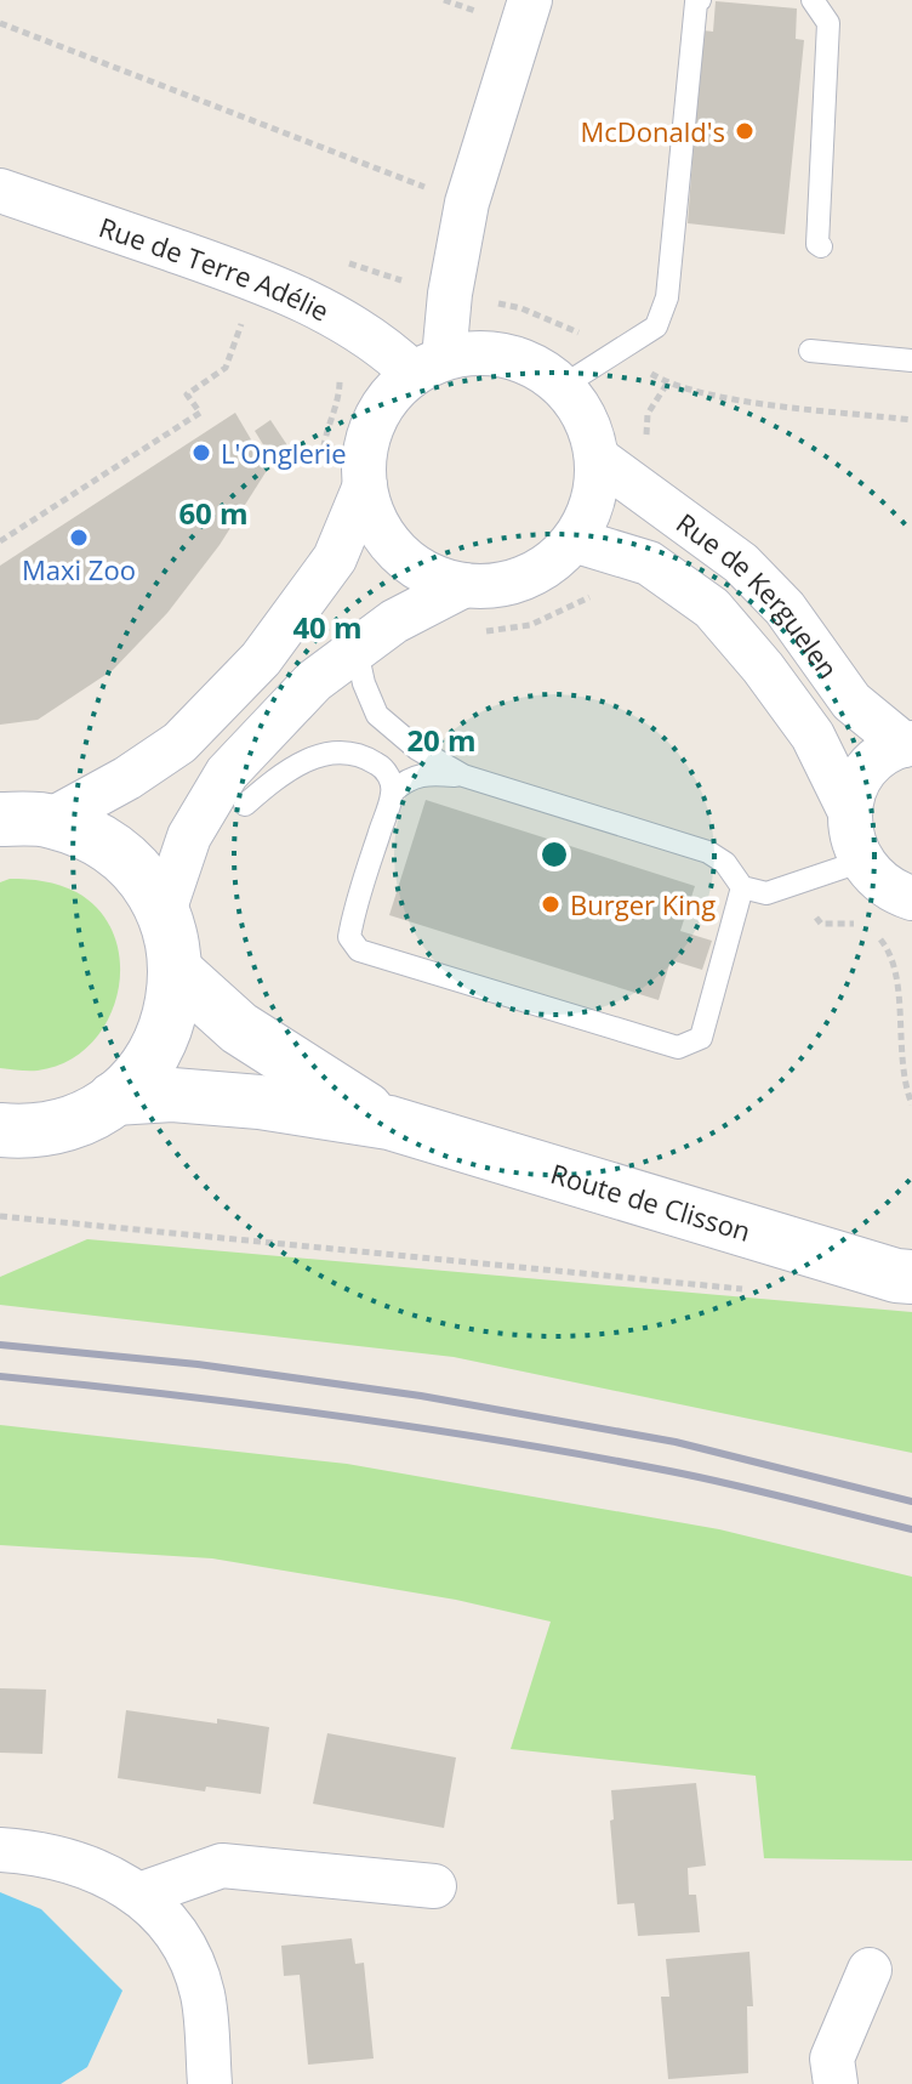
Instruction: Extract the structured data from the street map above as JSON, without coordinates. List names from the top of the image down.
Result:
{
  "streets": {
    "main road": ["Route de Clisson"],
    "street": ["Rue de Terre Adélie", "Rue de Kerguelen"]
  },
  "crossings": [
    ["Rue de Terre Adélie", "Rue de Kerguelen"]
  ],
  "places": [
    "McDonald's",
    "L'Onglerie",
    "Maxi Zoo",
    "Burger King"
  ],
  "rings": ["60 m", "40 m", "20 m"]
}
